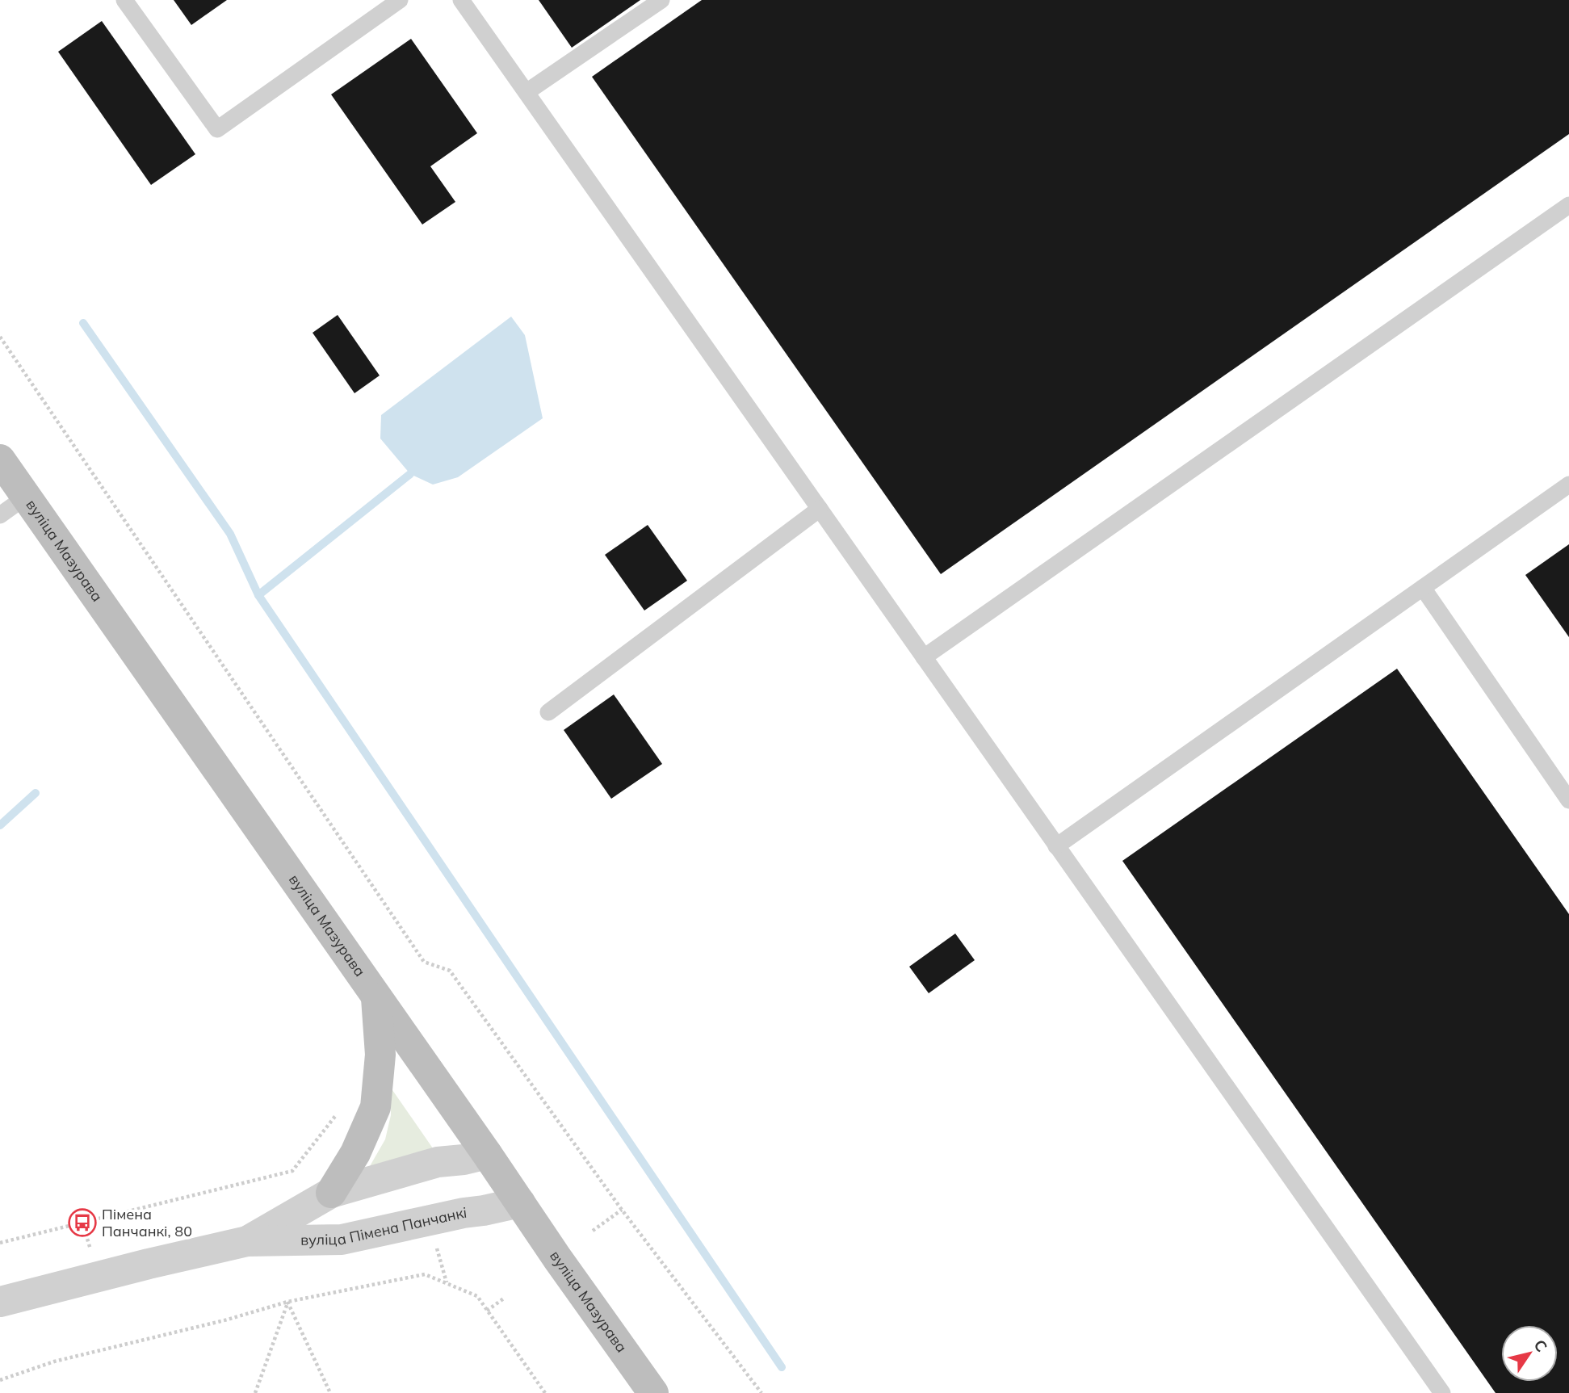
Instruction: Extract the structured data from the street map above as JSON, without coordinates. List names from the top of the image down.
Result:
{
  "streets": {
    "main road": ["вуліца Мазурава"],
    "street": ["вуліца Пімена Панчанкі"]
  },
  "crossings": [
    ["вуліца Мазурава", "вуліца Пімена Панчанкі"]
  ],
  "places": {
    "bus stop": ["Пімена Панчанкі, 80"]
  },
  "north": "top right"
}
